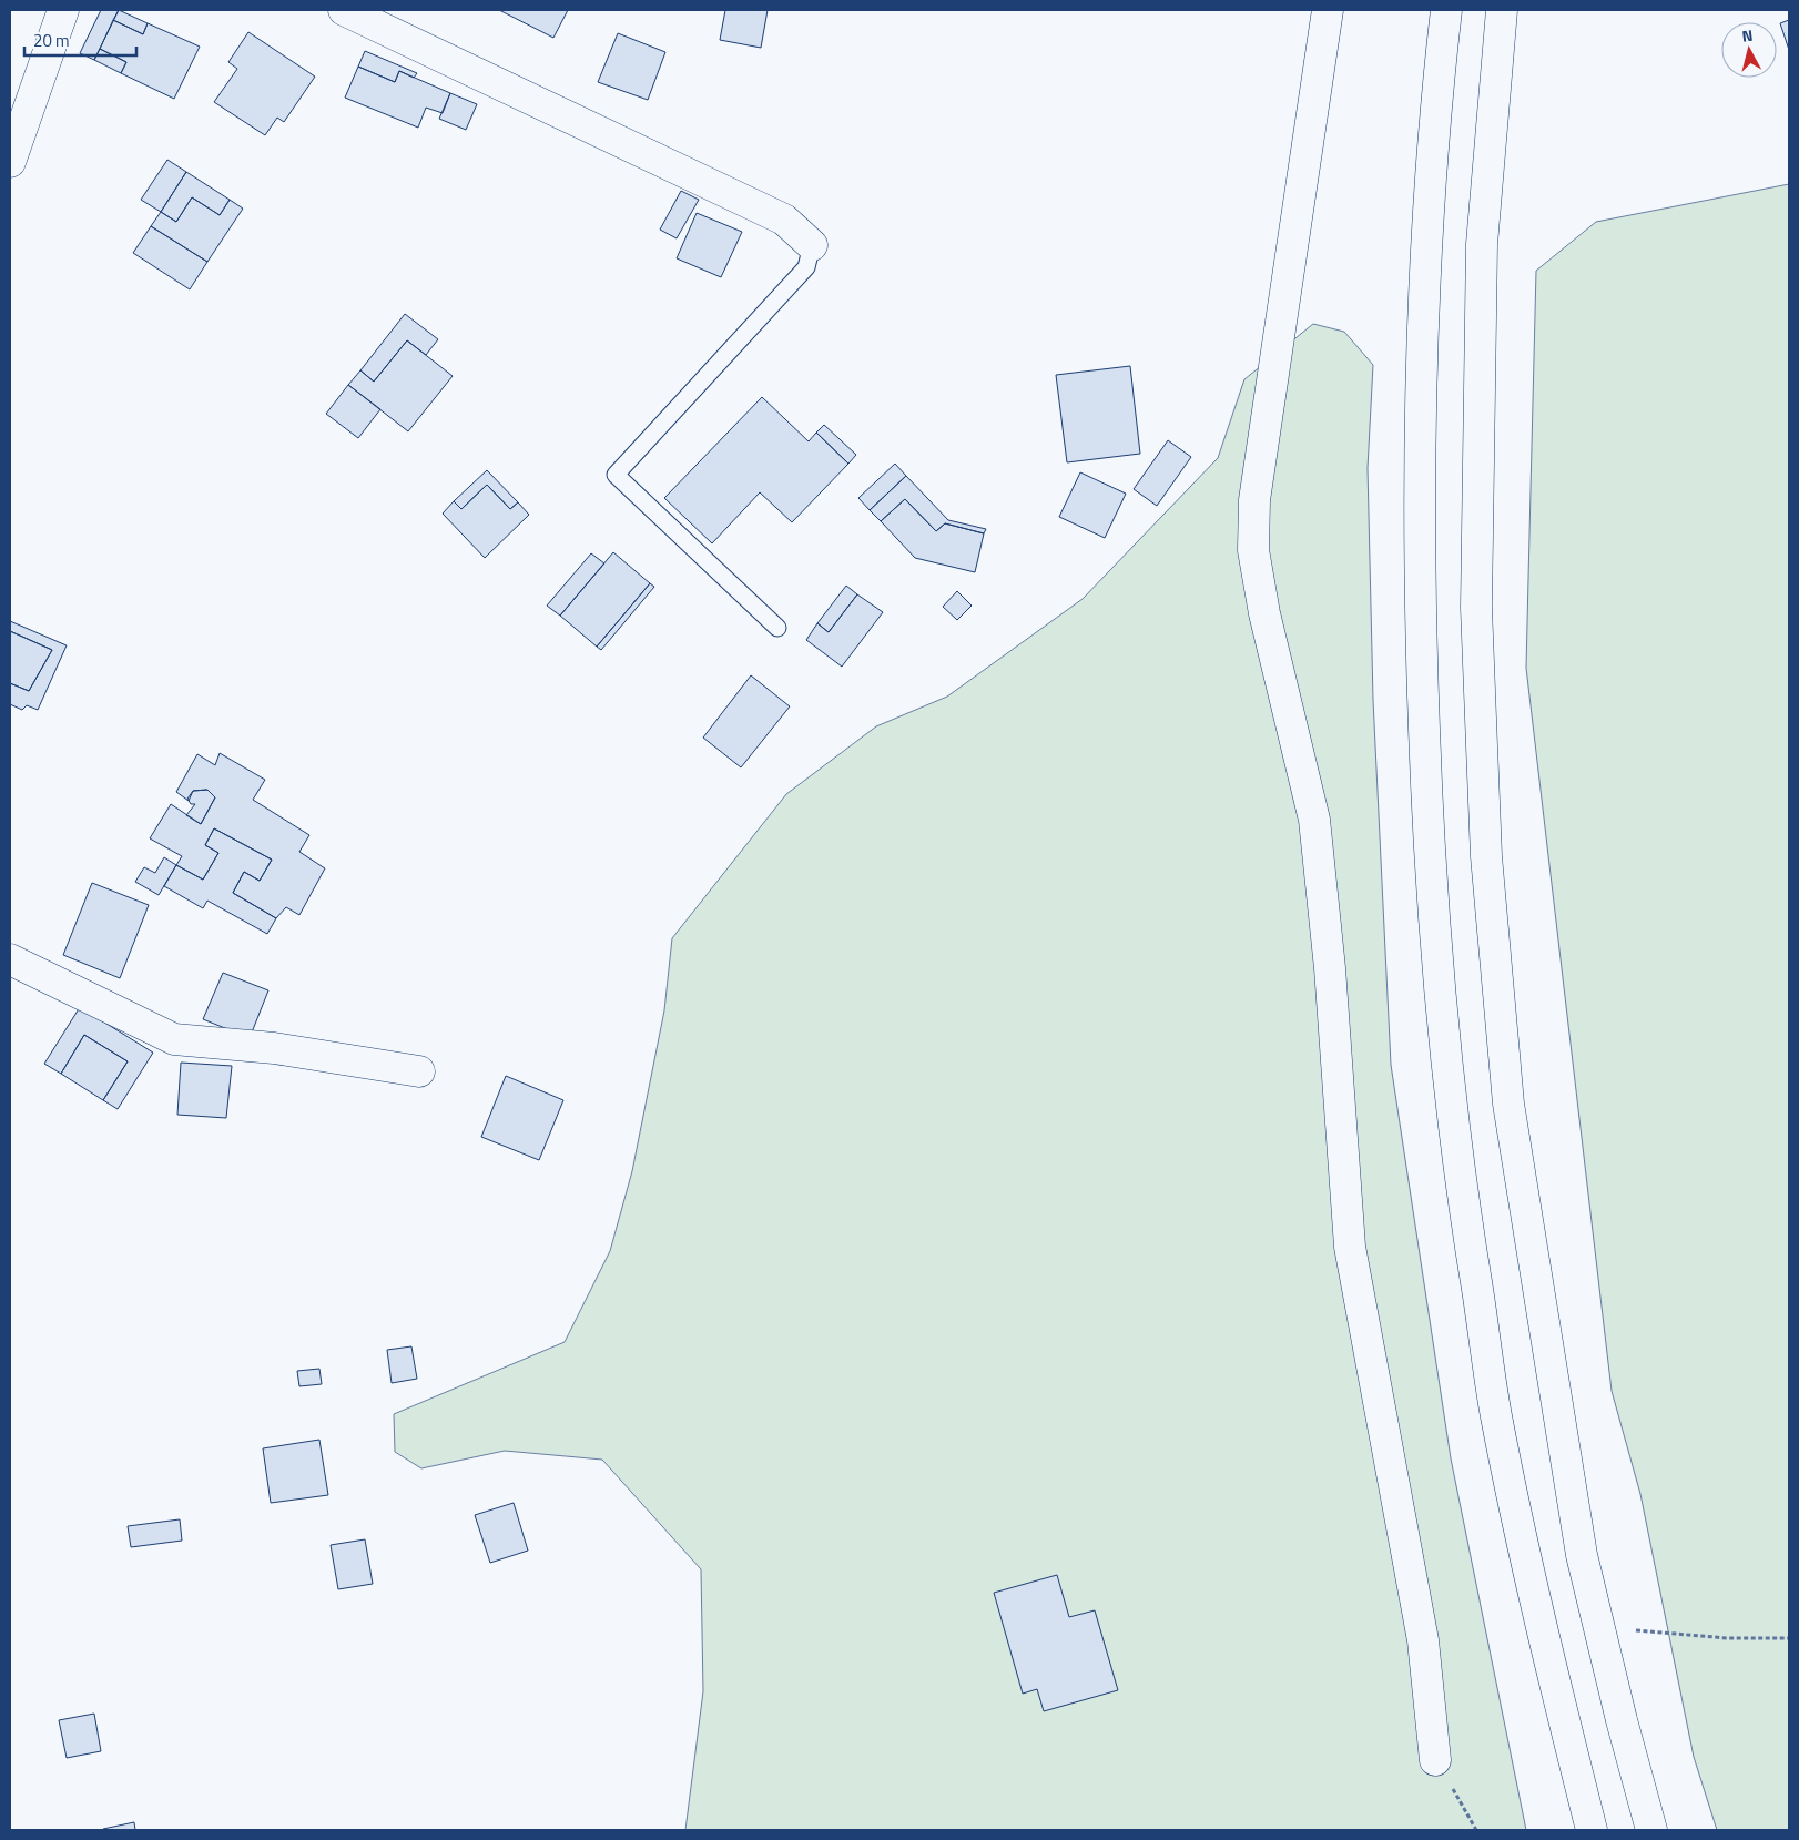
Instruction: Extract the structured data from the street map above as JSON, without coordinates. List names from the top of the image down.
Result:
{
  "scale_bar": "20 m",
  "north": "top"
}
